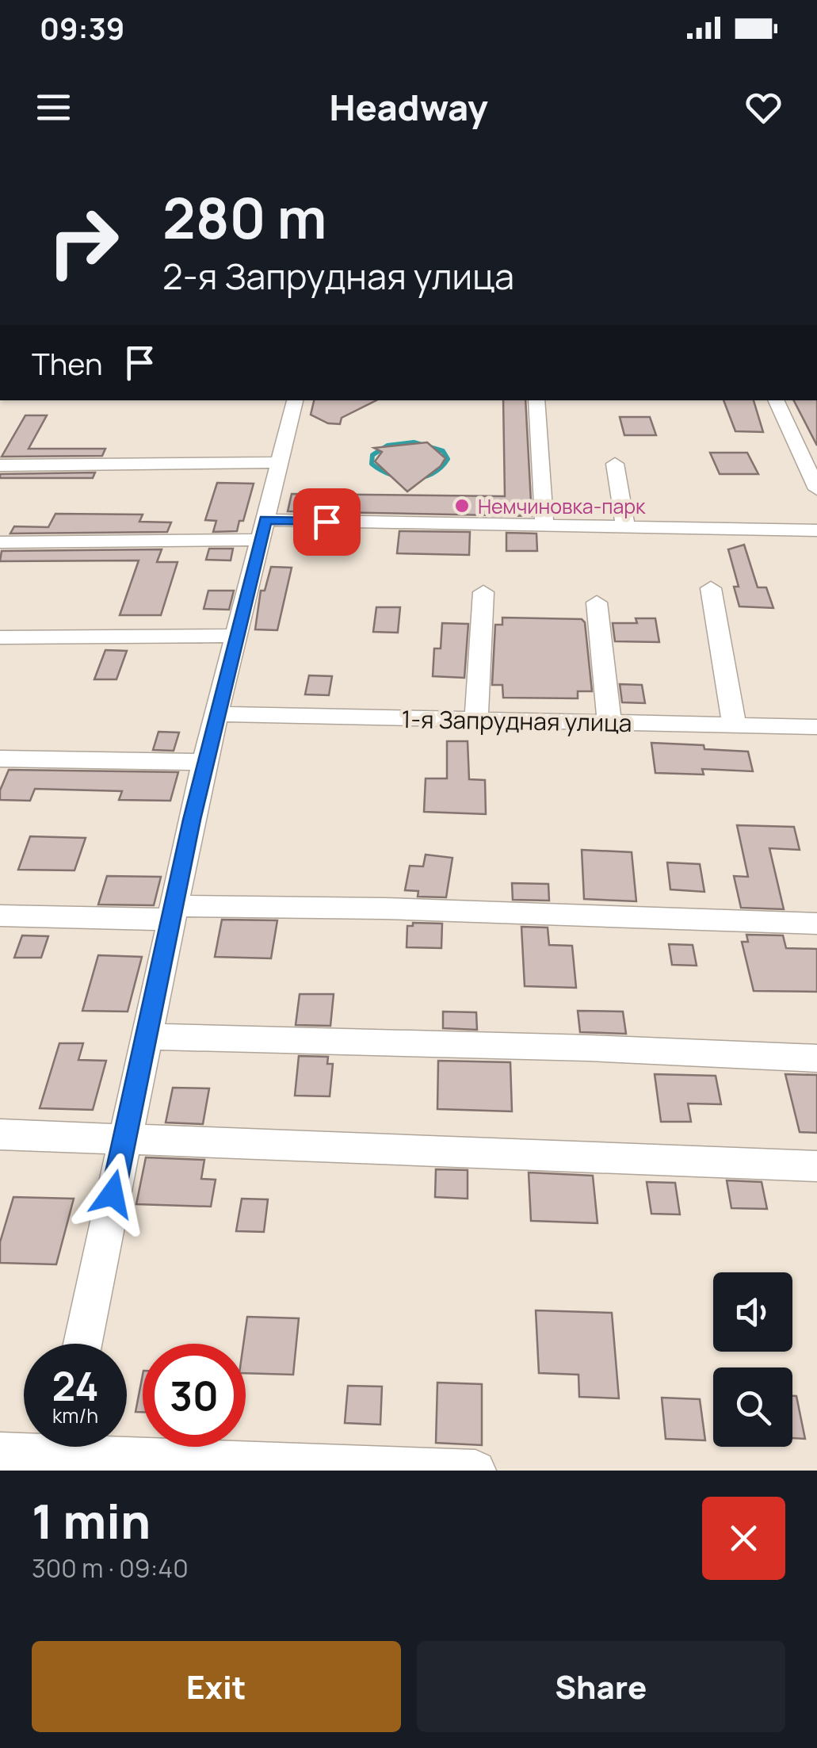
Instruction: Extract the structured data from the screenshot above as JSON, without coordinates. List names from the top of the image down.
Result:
{
  "streets": {
    "street": ["1-я Запрудная улица"]
  },
  "places": ["Немчиновка-парк"],
  "page": {
    "status": "09:39",
    "header": "Headway",
    "turn": ["280 m", "2-я Запрудная улица"],
    "then": "Then",
    "speed": "24 km/h",
    "limit": "30",
    "heading": ["1 min", "300 m · 09:40"],
    "buttons": ["Exit", "Share"]
  }
}
